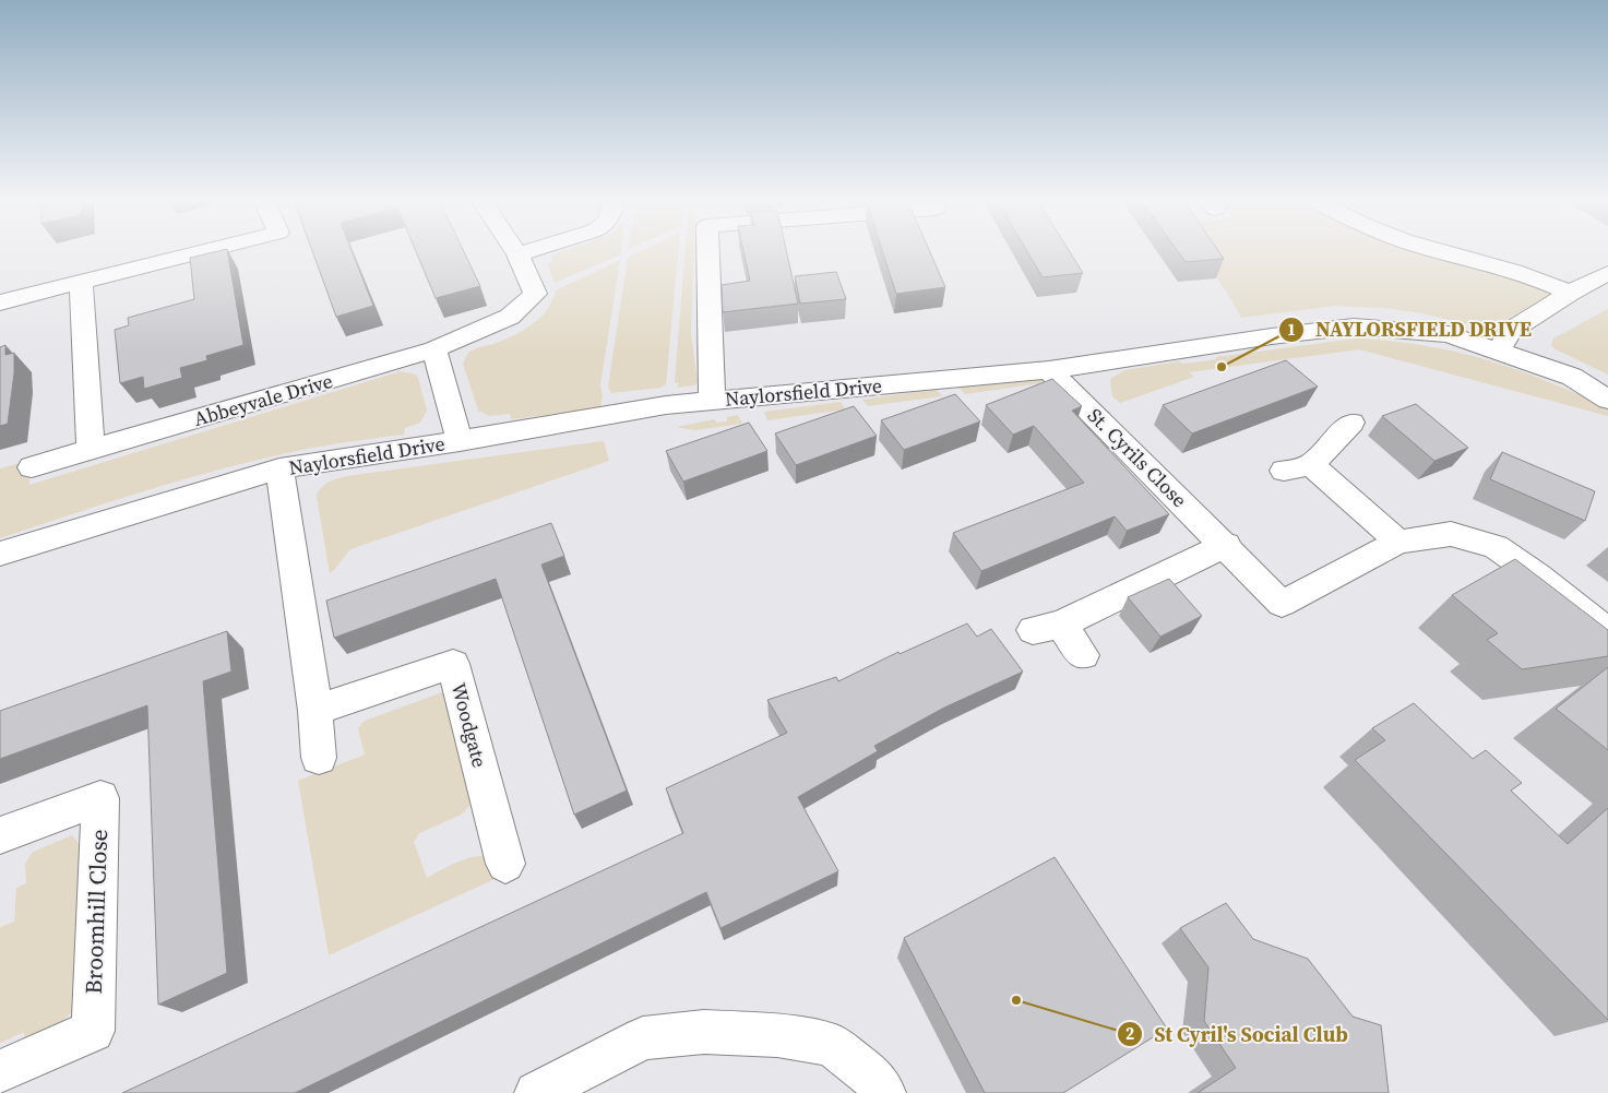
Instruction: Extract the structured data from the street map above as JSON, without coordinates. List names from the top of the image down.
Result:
{
  "streets": {
    "street": [
      "Naylorsfield Drive",
      "Abbeyvale Drive",
      "St. Cyrils Close",
      "Woodgate",
      "Broomhill Close"
    ]
  },
  "crossings": [
    ["Naylorsfield Drive", "St. Cyrils Close"]
  ],
  "places": ["NAYLORSFIELD DRIVE", "St Cyril's Social Club"]
}
